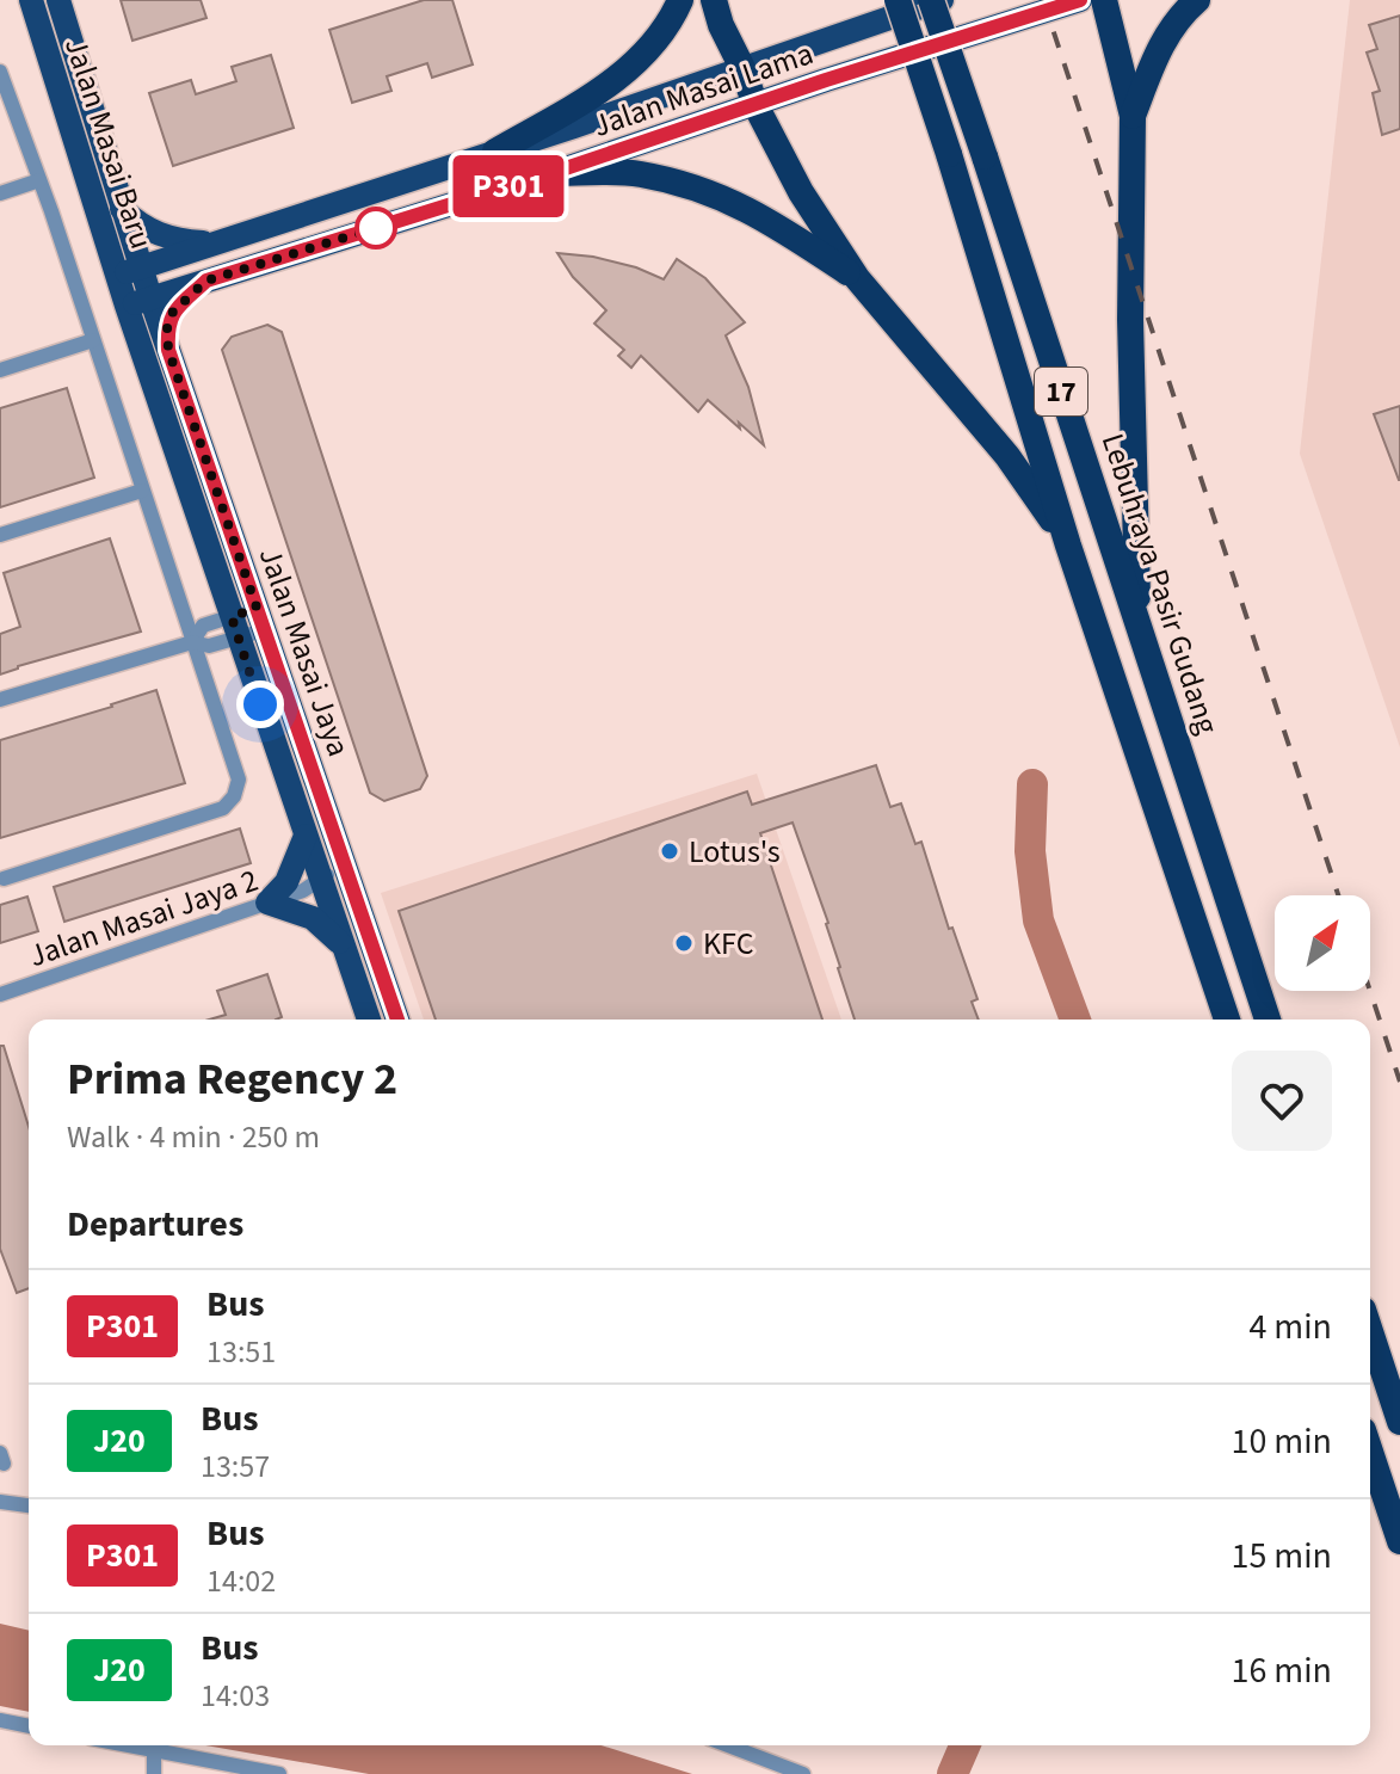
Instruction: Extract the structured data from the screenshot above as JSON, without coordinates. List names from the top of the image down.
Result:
{
  "streets": {
    "highway": ["17", "Lebuhraya Pasir Gudang"],
    "main road": ["Jalan Masai Lama", "Jalan Masai Baru", "Jalan Masai Jaya"],
    "street": ["Jalan Masai Jaya 2"]
  },
  "crossings": [
    ["Jalan Masai Lama", "Jalan Masai Baru"],
    ["Jalan Masai Lama", "Jalan Masai Jaya"],
    ["Jalan Masai Baru", "Jalan Masai Jaya"],
    ["Jalan Masai Jaya", "Jalan Masai Jaya 2"]
  ],
  "places": ["Lotus's", "KFC"],
  "lines": ["bus line P301"],
  "north": "top right",
  "page": {
    "on_map": "P301",
    "heading": [
      ["Prima Regency 2", "Walk · 4 min · 250 m"],
      "Departures"
    ],
    "list": [
      {
        "mark": "P301",
        "name": "Bus",
        "note": "13:51",
        "value": "4 min"
      },
      {
        "mark": "J20",
        "name": "Bus",
        "note": "13:57",
        "value": "10 min"
      },
      {
        "mark": "P301",
        "name": "Bus",
        "note": "14:02",
        "value": "15 min"
      },
      {
        "mark": "J20",
        "name": "Bus",
        "note": "14:03",
        "value": "16 min"
      }
    ]
  }
}
